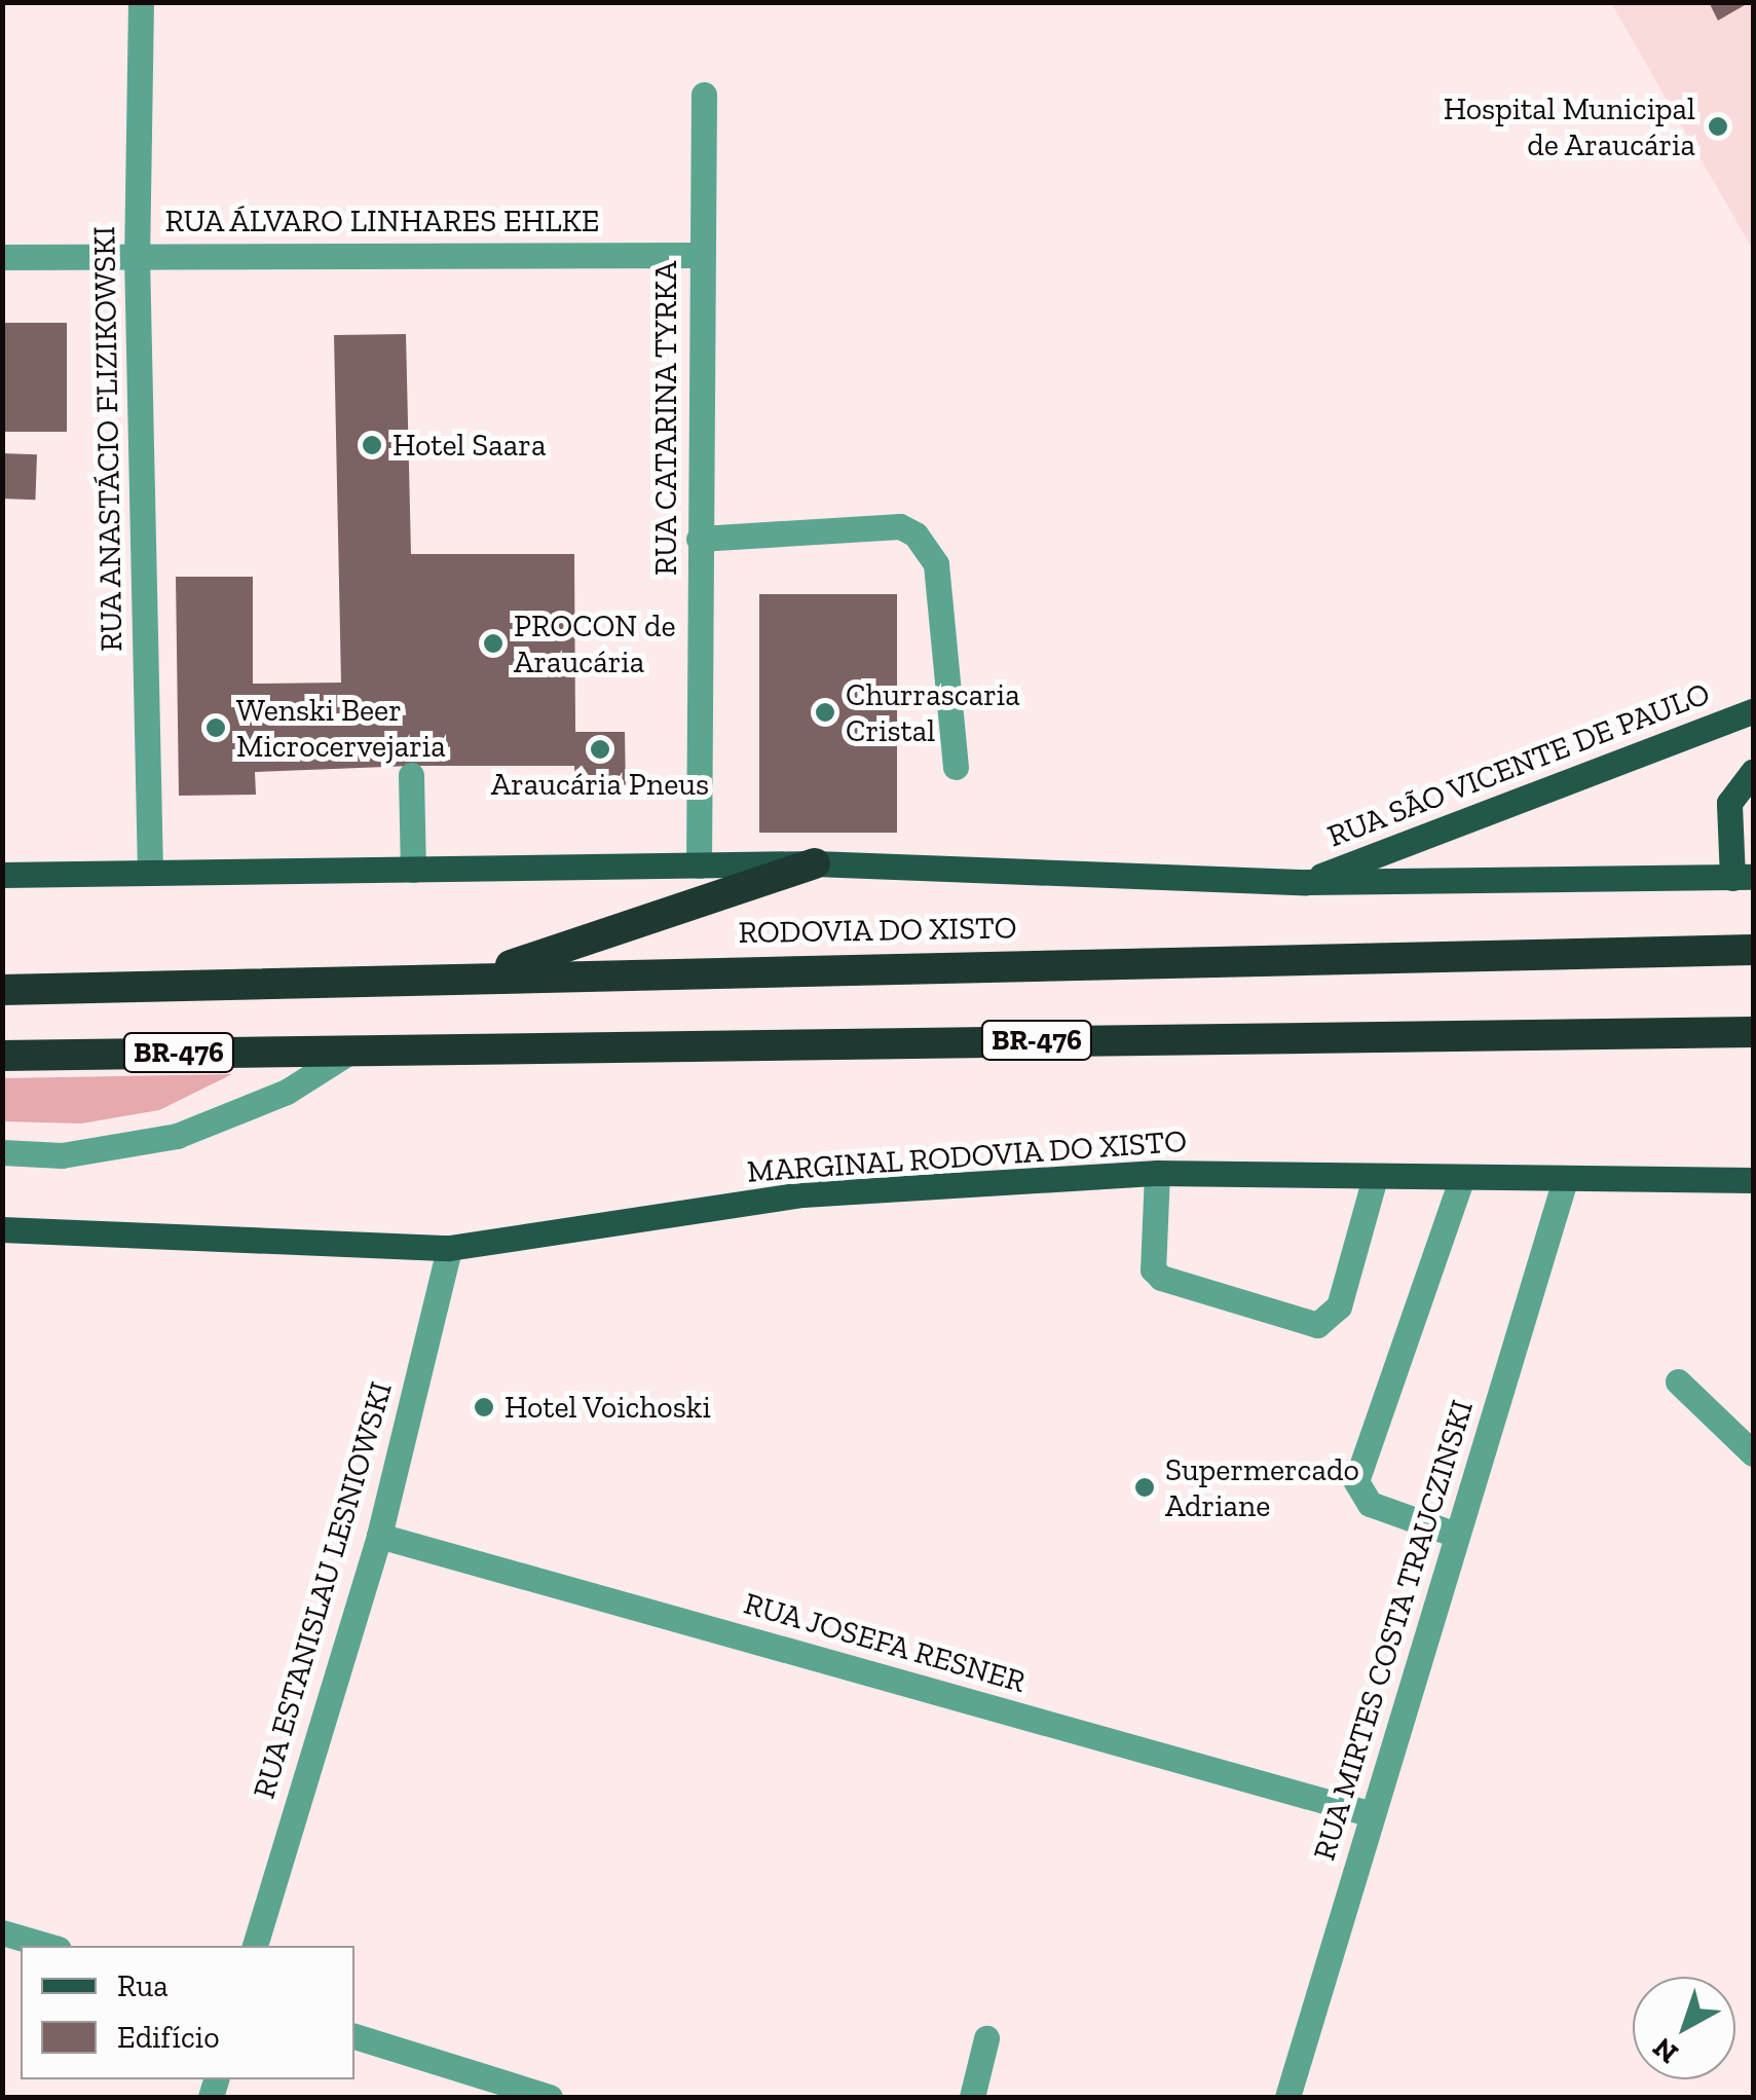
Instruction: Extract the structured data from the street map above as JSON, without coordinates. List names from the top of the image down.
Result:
{
  "streets": {
    "highway": ["RODOVIA DO XISTO", "BR-476"],
    "main road": ["RUA SÃO VICENTE DE PAULO", "MARGINAL RODOVIA DO XISTO"],
    "street": [
      "RUA ÁLVARO LINHARES EHLKE",
      "RUA CATARINA TYRKA",
      "RUA ANASTÁCIO FLIZIKOWSKI",
      "RUA ESTANISLAU LESNIOWSKI",
      "RUA MIRTES COSTA TRAUCZINSKI",
      "RUA JOSEFA RESNER"
    ]
  },
  "crossings": [
    ["RUA ÁLVARO LINHARES EHLKE", "RUA CATARINA TYRKA"],
    ["RUA ÁLVARO LINHARES EHLKE", "RUA ANASTÁCIO FLIZIKOWSKI"],
    ["MARGINAL RODOVIA DO XISTO", "RUA ESTANISLAU LESNIOWSKI"],
    ["MARGINAL RODOVIA DO XISTO", "RUA MIRTES COSTA TRAUCZINSKI"],
    ["RUA ESTANISLAU LESNIOWSKI", "RUA JOSEFA RESNER"],
    ["RUA MIRTES COSTA TRAUCZINSKI", "RUA JOSEFA RESNER"]
  ],
  "places": [
    "Hospital Municipal de Araucária",
    "Hotel Saara",
    "PROCON de Araucária",
    "Churrascaria Cristal",
    "Wenski Beer Microcervejaria",
    "Araucária Pneus",
    "Hotel Voichoski",
    "Supermercado Adriane"
  ],
  "legend": ["Rua", "Edifício"],
  "north": "bottom left"
}
